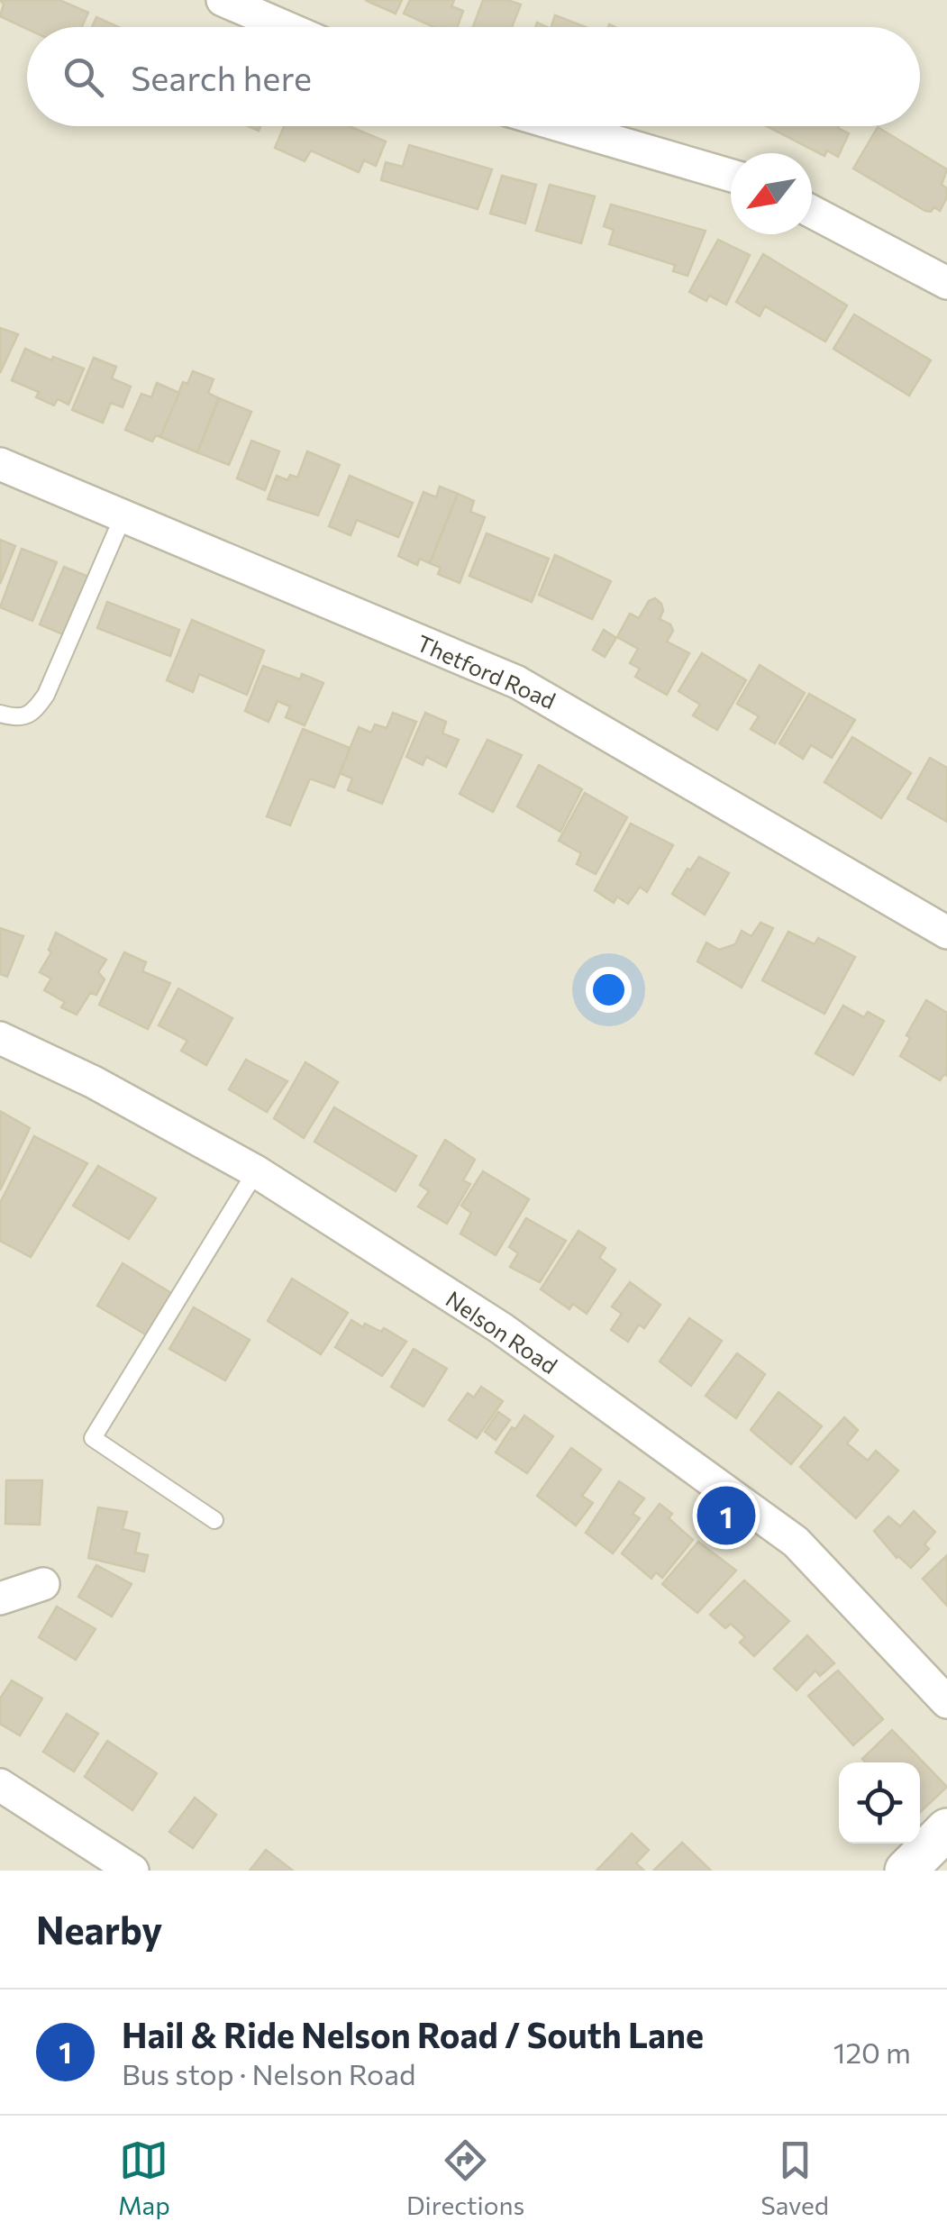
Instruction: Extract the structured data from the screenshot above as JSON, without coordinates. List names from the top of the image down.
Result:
{
  "streets": {
    "street": ["Thetford Road", "Nelson Road"]
  },
  "north": "bottom left",
  "page": {
    "search": "Search here",
    "pins": "1",
    "heading": "Nearby",
    "list": [
      {
        "mark": "1",
        "name": "Hail & Ride Nelson Road / South Lane",
        "note": "Bus stop · Nelson Road",
        "value": "120 m"
      }
    ],
    "nav": ["Map", "Directions", "Saved"]
  }
}
